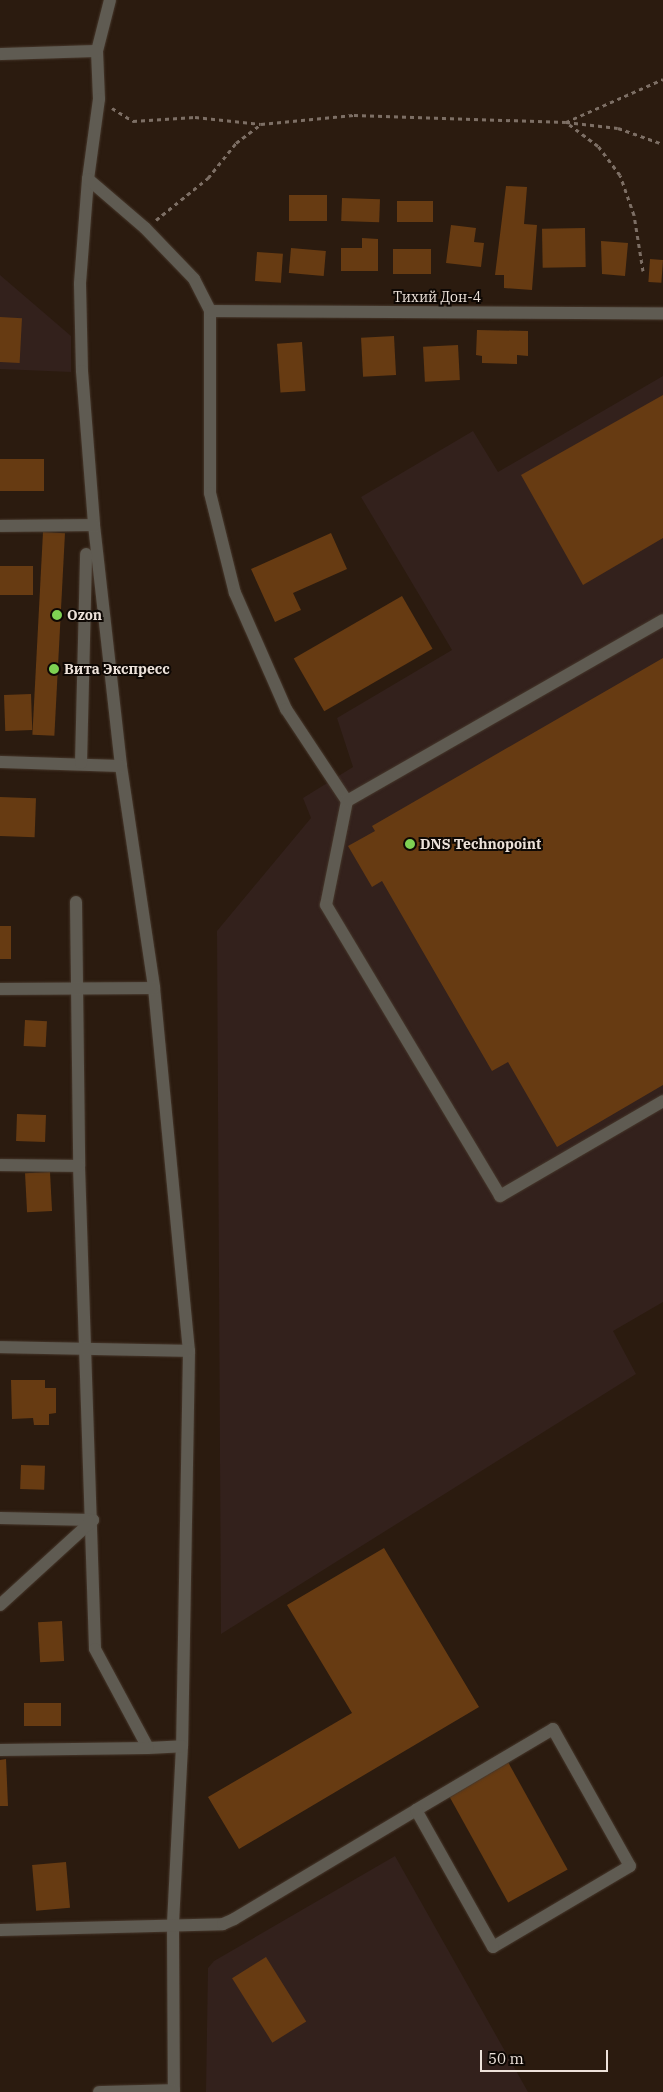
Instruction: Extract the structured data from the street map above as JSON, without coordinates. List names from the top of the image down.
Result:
{
  "streets": {
    "street": ["Тихий Дон-4"]
  },
  "places": ["Ozon", "Вита Экспресс", "DNS Technopoint"],
  "scale_bar": "50 m"
}
